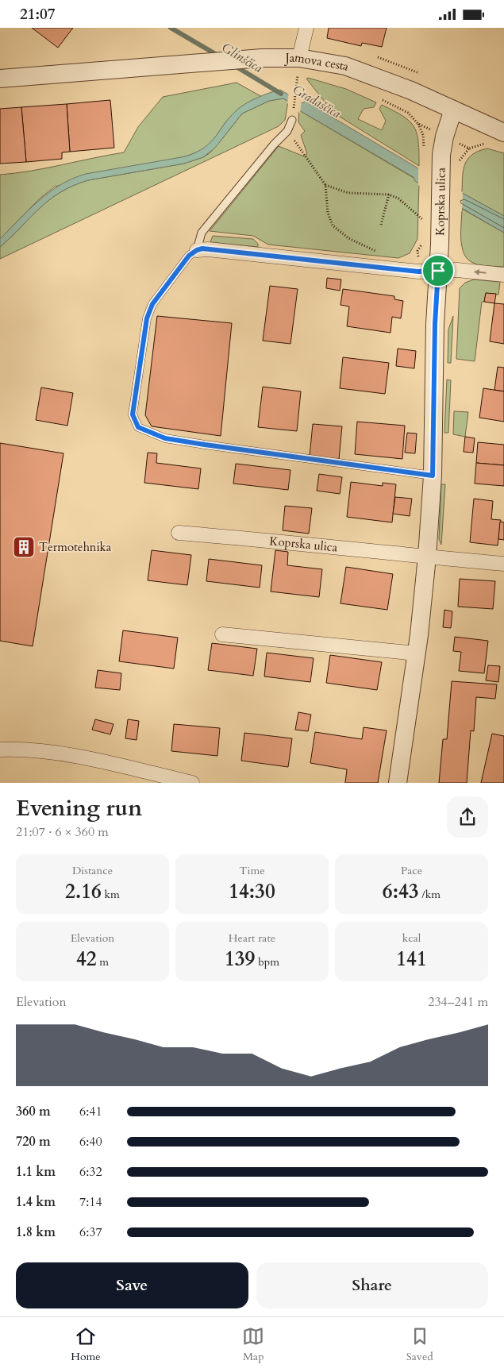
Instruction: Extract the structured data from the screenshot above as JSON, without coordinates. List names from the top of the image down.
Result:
{
  "streets": {
    "street": ["Jamova cesta", "Koprska ulica"]
  },
  "crossings": [
    ["Jamova cesta", "Koprska ulica"]
  ],
  "water": ["Glinščica", "Gradaščica"],
  "places": {
    "building": ["Termotehnika"]
  },
  "page": {
    "status": "21:07",
    "heading": ["Evening run", "21:07 · 6 × 360 m"],
    "stats": [
      ["Distance", "2.16 km"],
      ["Time", "14:30"],
      ["Pace", "6:43 /km"],
      ["Elevation", "42 m"],
      ["Heart rate", "139 bpm"],
      ["kcal", "141"]
    ],
    "chart": ["Elevation", "234–241 m"],
    "list": [
      {
        "name": "360 m",
        "note": "6:41"
      },
      {
        "name": "720 m",
        "note": "6:40"
      },
      {
        "name": "1.1 km",
        "note": "6:32"
      },
      {
        "name": "1.4 km",
        "note": "7:14"
      },
      {
        "name": "1.8 km",
        "note": "6:37"
      }
    ],
    "buttons": ["Save", "Share"],
    "tabs": ["Home", "Map", "Saved"]
  }
}
